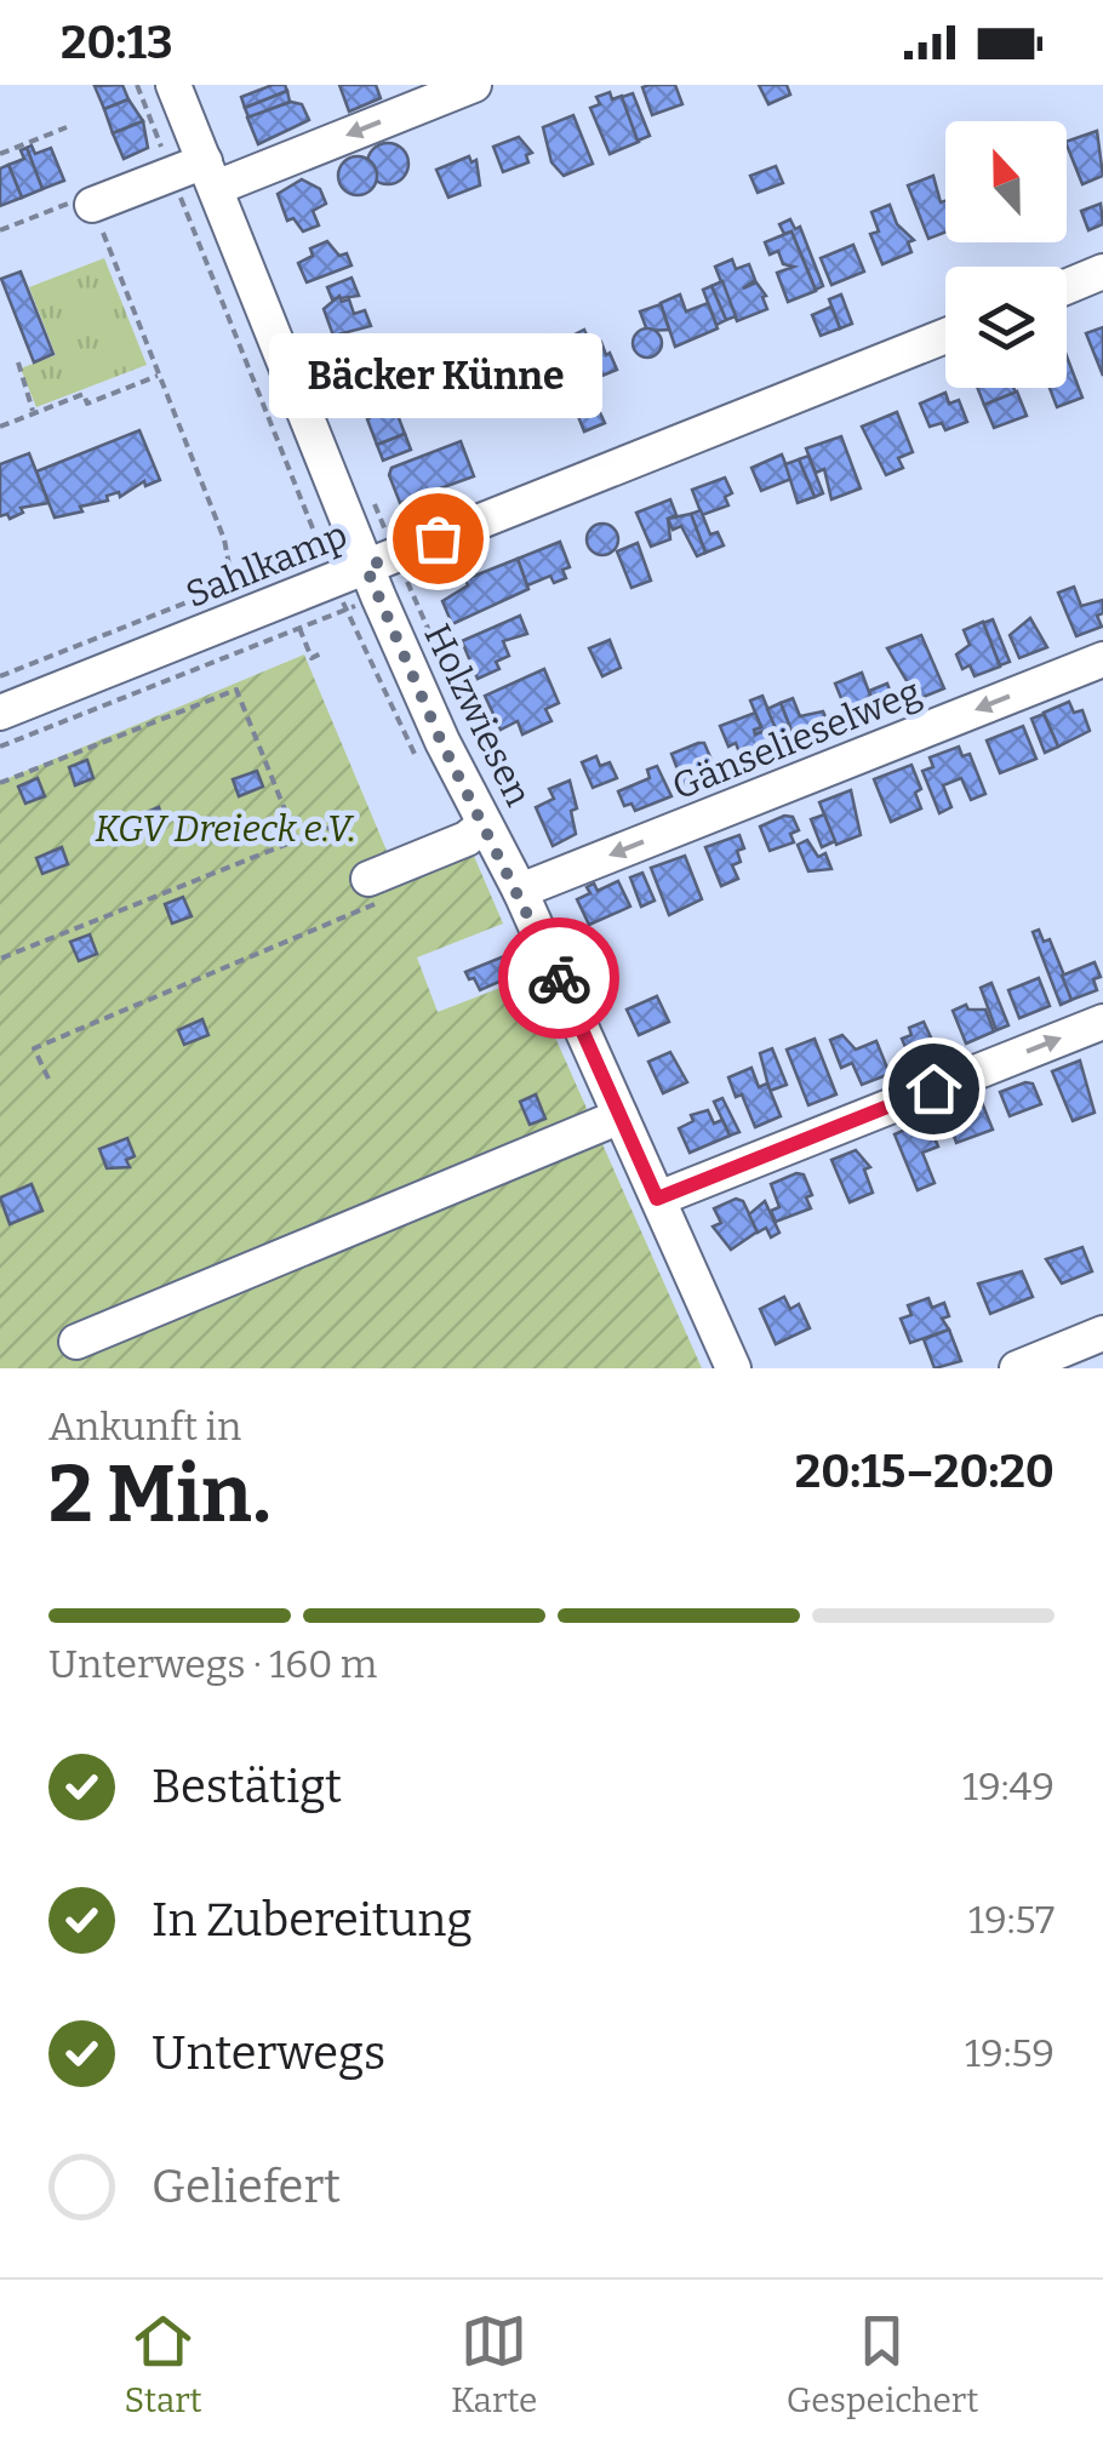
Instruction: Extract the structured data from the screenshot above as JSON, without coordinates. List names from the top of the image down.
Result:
{
  "streets": {
    "street": ["Sahlkamp", "Holzwiesen", "Gänselieselweg"]
  },
  "crossings": [
    ["Sahlkamp", "Holzwiesen"],
    ["Holzwiesen", "Gänselieselweg"]
  ],
  "one_way": ["Gänselieselweg"],
  "parks": ["KGV Dreieck e.V."],
  "places": ["Bäcker Künne"],
  "north": "top",
  "page": {
    "status": "20:13",
    "bubble": "Bäcker Künne",
    "heading": ["2 Min.", "Ankunft in", "20:15–20:20"],
    "bar": "Unterwegs · 160 m",
    "list": [
      ["Bestätigt", "19:49"],
      ["In Zubereitung", "19:57"],
      ["Unterwegs", "19:59"],
      "Geliefert"
    ],
    "tabs": ["Start", "Karte", "Gespeichert"]
  }
}
